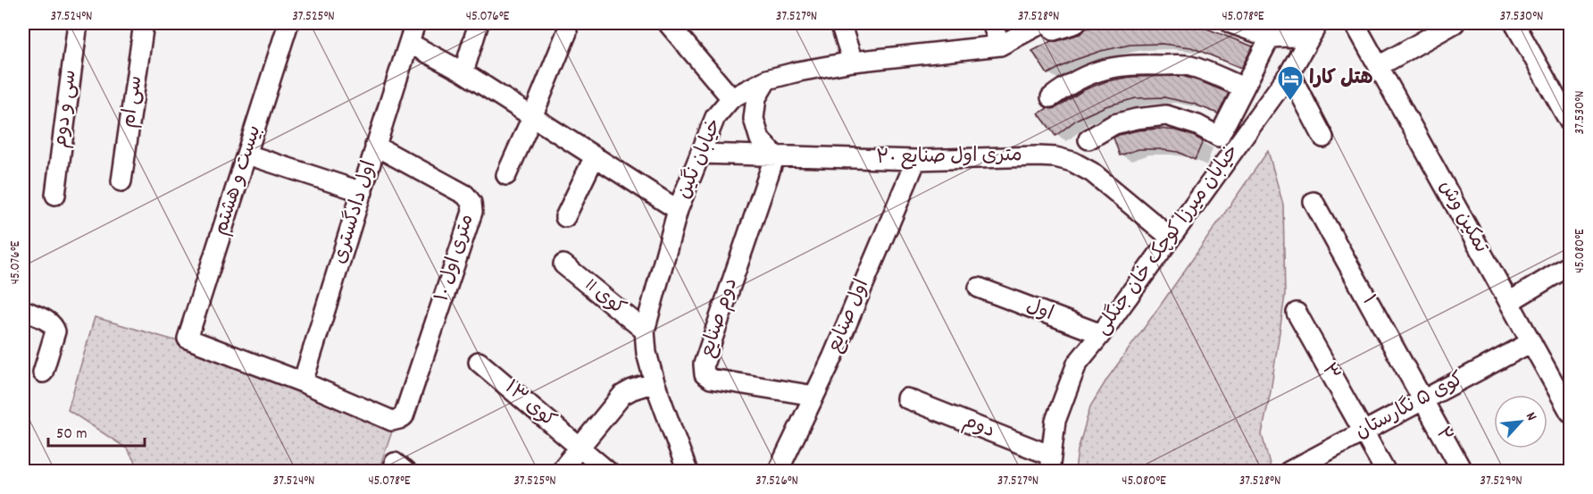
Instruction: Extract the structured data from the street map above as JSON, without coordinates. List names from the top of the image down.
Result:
{
  "streets": {
    "street": [
      "سی ام",
      "سی و دوم",
      "۲۰ متری اول صنایع",
      "خیابان نگین",
      "بیست و هشتم",
      "اول دادگستری",
      "تمکین وش",
      "خیابان میرزا کوچک خان جنگلی",
      "۱۰ متری اول",
      "کوی 11",
      "۱",
      "اول",
      "اول صنایع",
      "دوم صنایع",
      "۳",
      "کوی ۱۳",
      "کوی ۵ نگارستان",
      "دوم",
      "۲"
    ]
  },
  "crossings": [
    ["۲۰ متری اول صنایع", "خیابان نگین"],
    ["۲۰ متری اول صنایع", "خیابان میرزا کوچک خان جنگلی"],
    ["۲۰ متری اول صنایع", "اول صنایع"],
    ["۲۰ متری اول صنایع", "دوم صنایع"],
    ["خیابان نگین", "کوی 11"],
    ["بیست و هشتم", "اول دادگستری"],
    ["بیست و هشتم", "۱۰ متری اول"],
    ["اول دادگستری", "۱۰ متری اول"],
    ["تمکین وش", "کوی ۵ نگارستان"],
    ["خیابان میرزا کوچک خان جنگلی", "اول"],
    ["خیابان میرزا کوچک خان جنگلی", "دوم"],
    ["۱", "کوی ۵ نگارستان"],
    ["۱", "۲"],
    ["اول صنایع", "دوم صنایع"],
    ["۳", "کوی ۵ نگارستان"],
    ["کوی ۵ نگارستان", "۲"]
  ],
  "places": {
    "hotel": ["هتل کارا"]
  },
  "scale_bar": "50 m",
  "north": "top right",
  "coordinates": [
    "37.524°N",
    "37.525°N",
    "45.076°E",
    "37.527°N",
    "37.528°N",
    "45.078°E",
    "37.530°N",
    "45.080°E",
    "37.526°N",
    "37.529°N"
  ]
}
